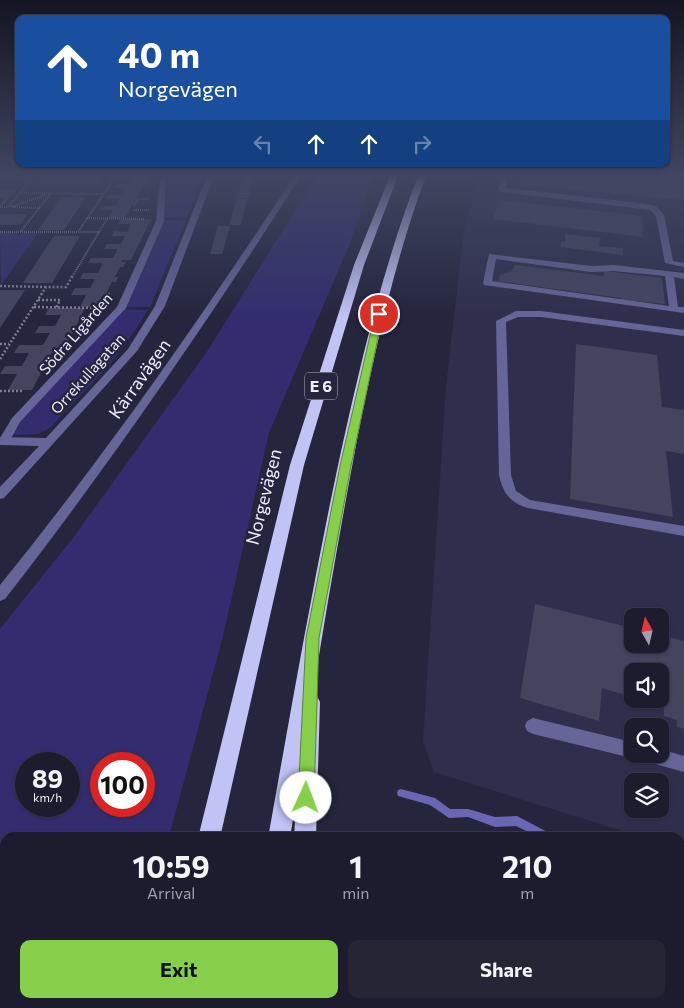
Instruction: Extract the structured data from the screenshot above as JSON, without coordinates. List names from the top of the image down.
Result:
{
  "streets": {
    "highway": ["E 6", "Norgevägen"],
    "street": ["Södra Ligården", "Orrekullagatan", "Kärravägen"]
  },
  "north": "top",
  "page": {
    "turn": ["40 m", "Norgevägen"],
    "speed": "89 km/h",
    "limit": "100",
    "eta": [
      "10:59",
      "Arrival",
      "1",
      "min",
      "210",
      "m"
    ],
    "buttons": ["Exit", "Share"]
  }
}
